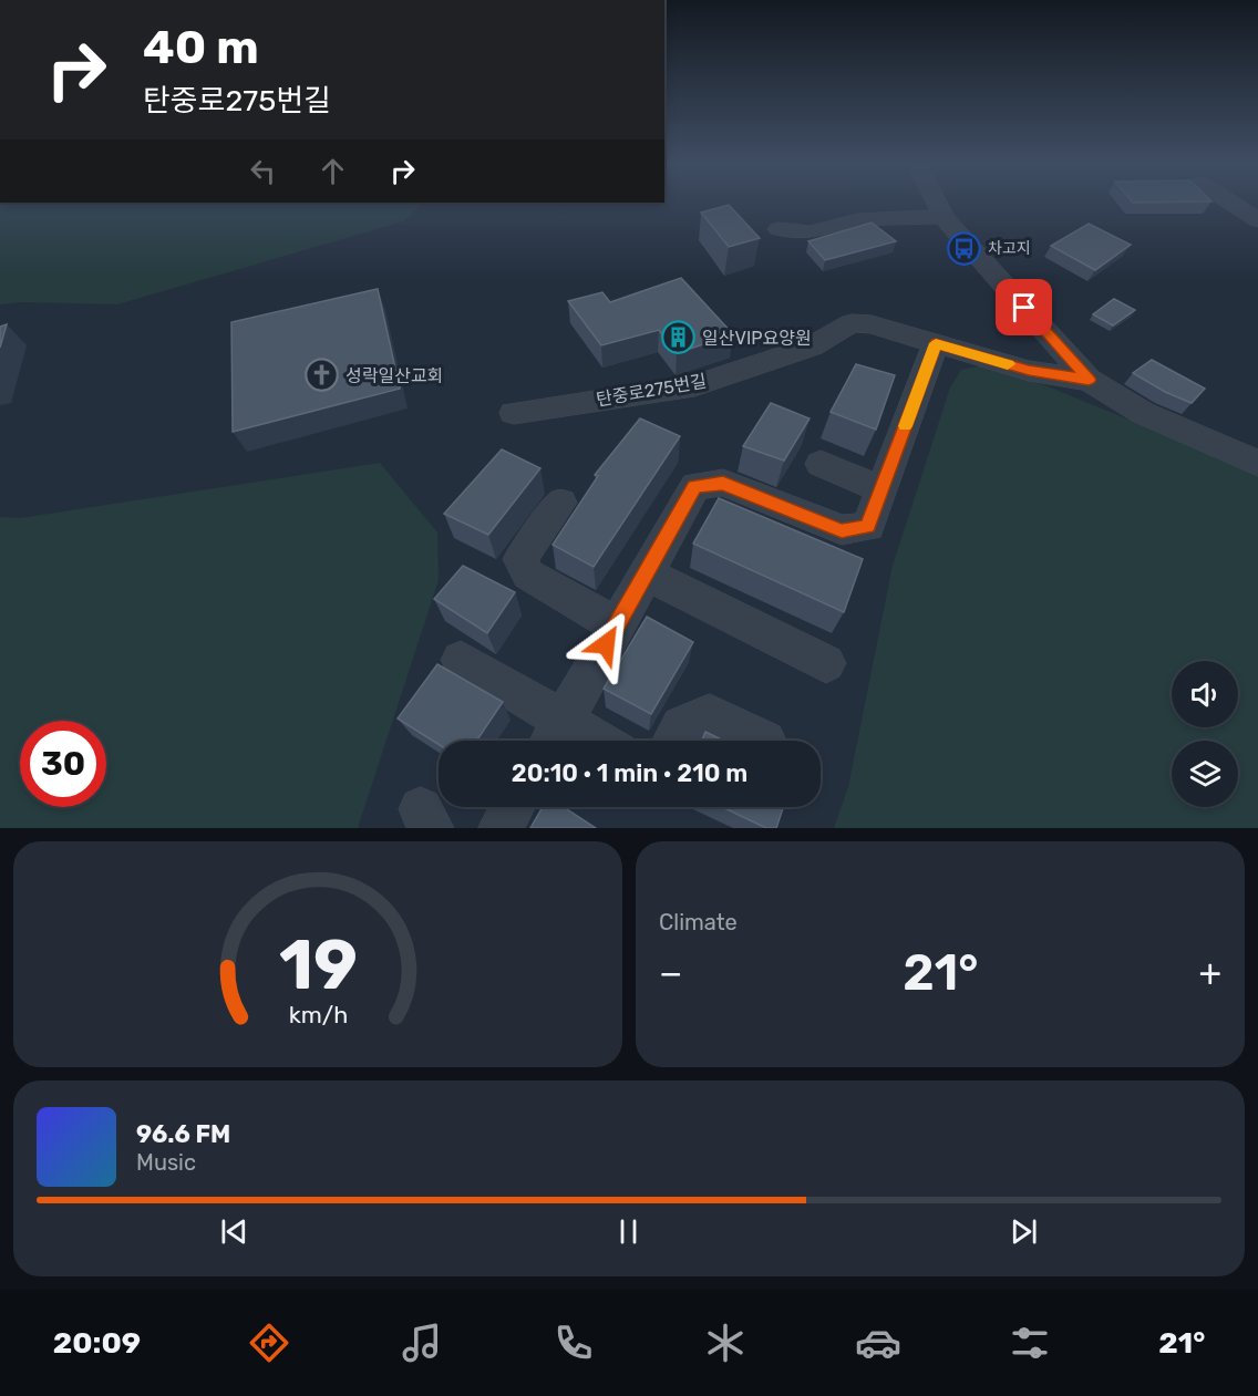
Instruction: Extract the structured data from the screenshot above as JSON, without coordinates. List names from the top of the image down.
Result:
{
  "streets": {
    "street": ["탄중로275번길"]
  },
  "places": {
    "bus stop": ["차고지"],
    "building": ["일산VIP요양원"],
    "church": ["성락일산교회"]
  },
  "page": {
    "turn": ["40 m", "탄중로275번길"],
    "limit": "30",
    "trip": "20:10 · 1 min · 210 m",
    "tile": "Climate",
    "heat": ["−", "21°", "+"],
    "song": ["96.6 FM", "Music"],
    "tabs": ["20:09", "21°"],
    "gauge": ["19", "km/h"]
  }
}
